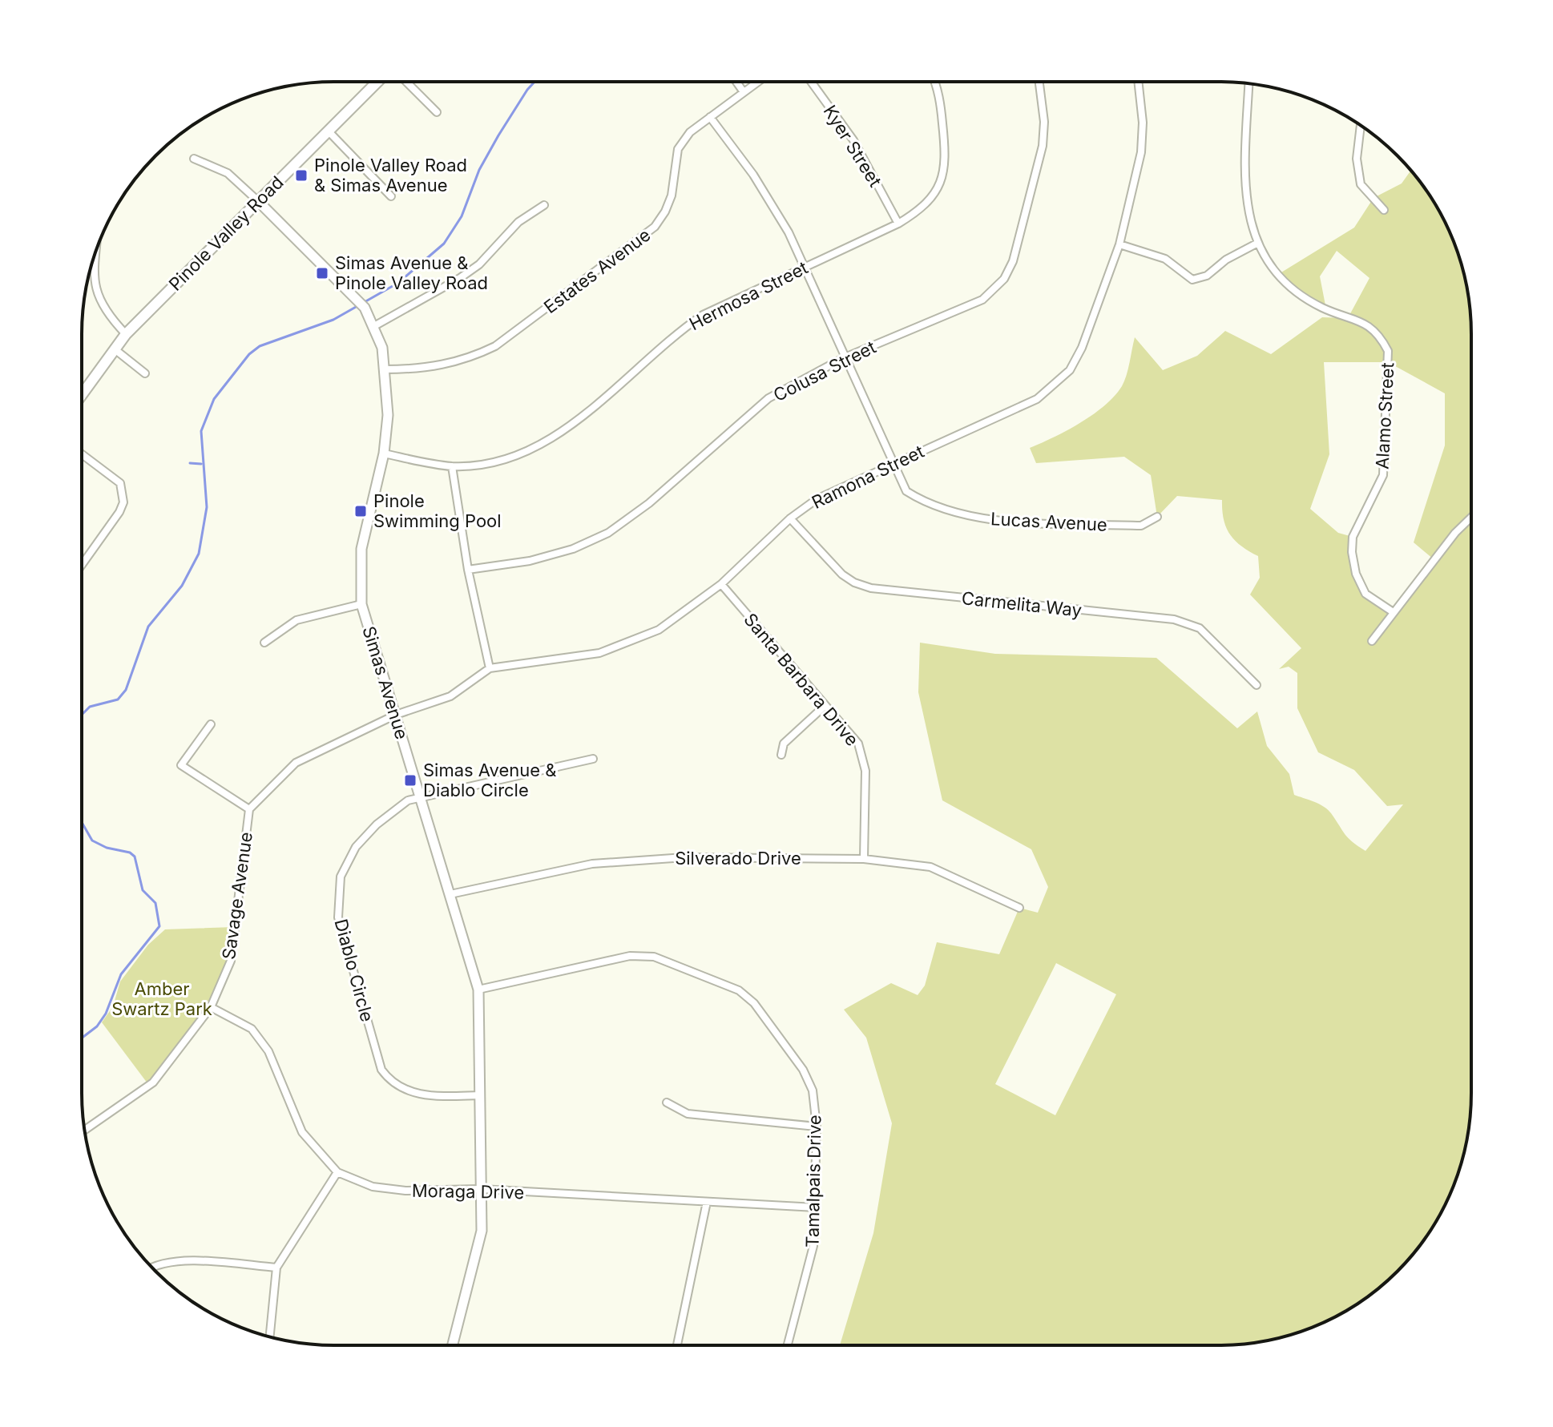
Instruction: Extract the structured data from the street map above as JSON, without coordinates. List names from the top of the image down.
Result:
{
  "streets": {
    "main road": ["Pinole Valley Road"],
    "street": [
      "Kyer Street",
      "Estates Avenue",
      "Hermosa Street",
      "Colusa Street",
      "Alamo Street",
      "Ramona Street",
      "Lucas Avenue",
      "Carmelita Way",
      "Santa Barbara Drive",
      "Simas Avenue",
      "Silverado Drive",
      "Savage Avenue",
      "Diablo Circle",
      "Tamalpais Drive",
      "Moraga Drive"
    ]
  },
  "crossings": [
    ["Kyer Street", "Hermosa Street"],
    ["Pinole Valley Road", "Simas Avenue"],
    ["Estates Avenue", "Lucas Avenue"],
    ["Estates Avenue", "Simas Avenue"],
    ["Hermosa Street", "Lucas Avenue"],
    ["Hermosa Street", "Simas Avenue"],
    ["Colusa Street", "Lucas Avenue"],
    ["Ramona Street", "Lucas Avenue"],
    ["Ramona Street", "Carmelita Way"],
    ["Ramona Street", "Santa Barbara Drive"],
    ["Ramona Street", "Simas Avenue"],
    ["Ramona Street", "Savage Avenue"],
    ["Santa Barbara Drive", "Silverado Drive"],
    ["Simas Avenue", "Silverado Drive"],
    ["Simas Avenue", "Savage Avenue"],
    ["Simas Avenue", "Diablo Circle"],
    ["Simas Avenue", "Tamalpais Drive"],
    ["Simas Avenue", "Moraga Drive"],
    ["Savage Avenue", "Moraga Drive"],
    ["Tamalpais Drive", "Moraga Drive"]
  ],
  "parks": ["Amber Swartz Park"],
  "places": {
    "transit": [
      "Pinole Valley Road & Simas Avenue",
      "Simas Avenue & Pinole Valley Road",
      "Pinole Swimming Pool",
      "Simas Avenue & Diablo Circle"
    ]
  }
}
